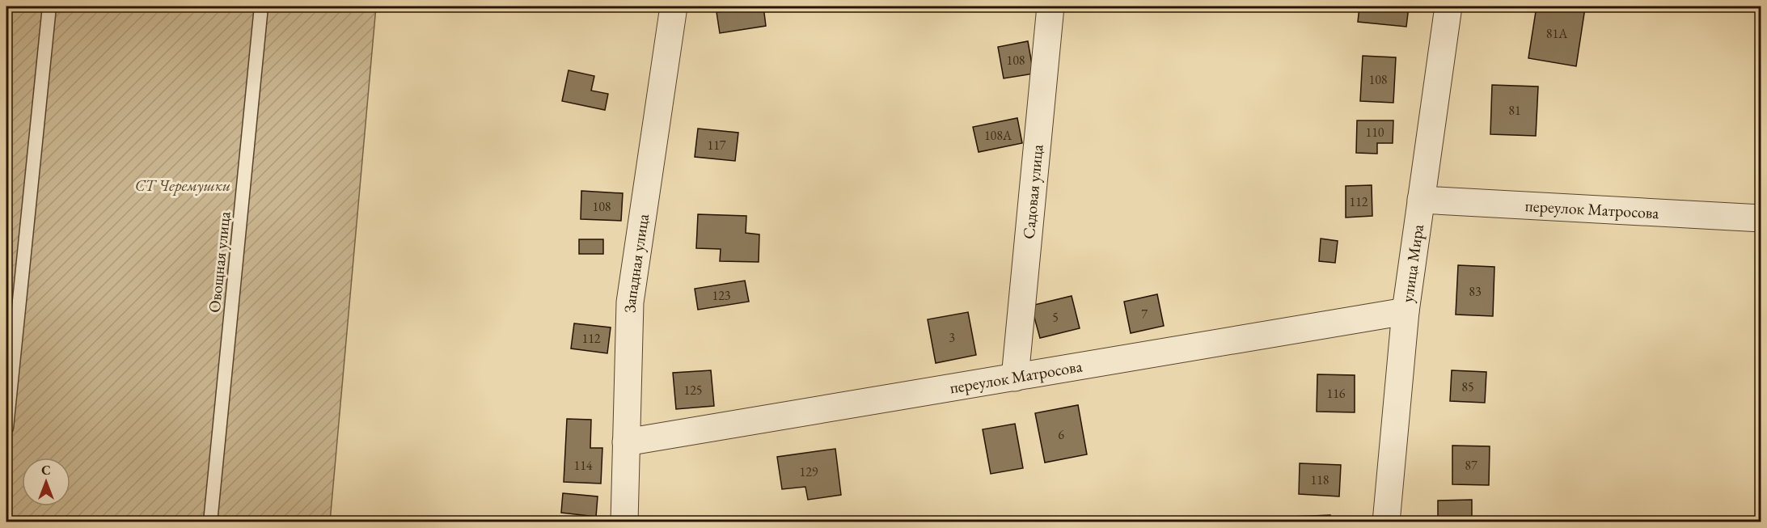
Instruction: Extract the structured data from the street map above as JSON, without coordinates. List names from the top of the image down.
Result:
{
  "streets": {
    "street": [
      "Садовая улица",
      "переулок Матросова",
      "Западная улица",
      "улица Мира"
    ],
    "lane": ["Овощная улица"]
  },
  "crossings": [
    ["Садовая улица", "переулок Матросова"],
    ["переулок Матросова", "Западная улица"],
    ["переулок Матросова", "улица Мира"]
  ],
  "parks": ["СТ Черемушки"],
  "house_numbers": [
    "81А",
    "108",
    "108",
    "81",
    "110",
    "108А",
    "117",
    "112",
    "108",
    "83",
    "123",
    "7",
    "5",
    "3",
    "112",
    "85",
    "125",
    "116",
    "6",
    "114",
    "87",
    "129",
    "118"
  ],
  "north": "top"
}
